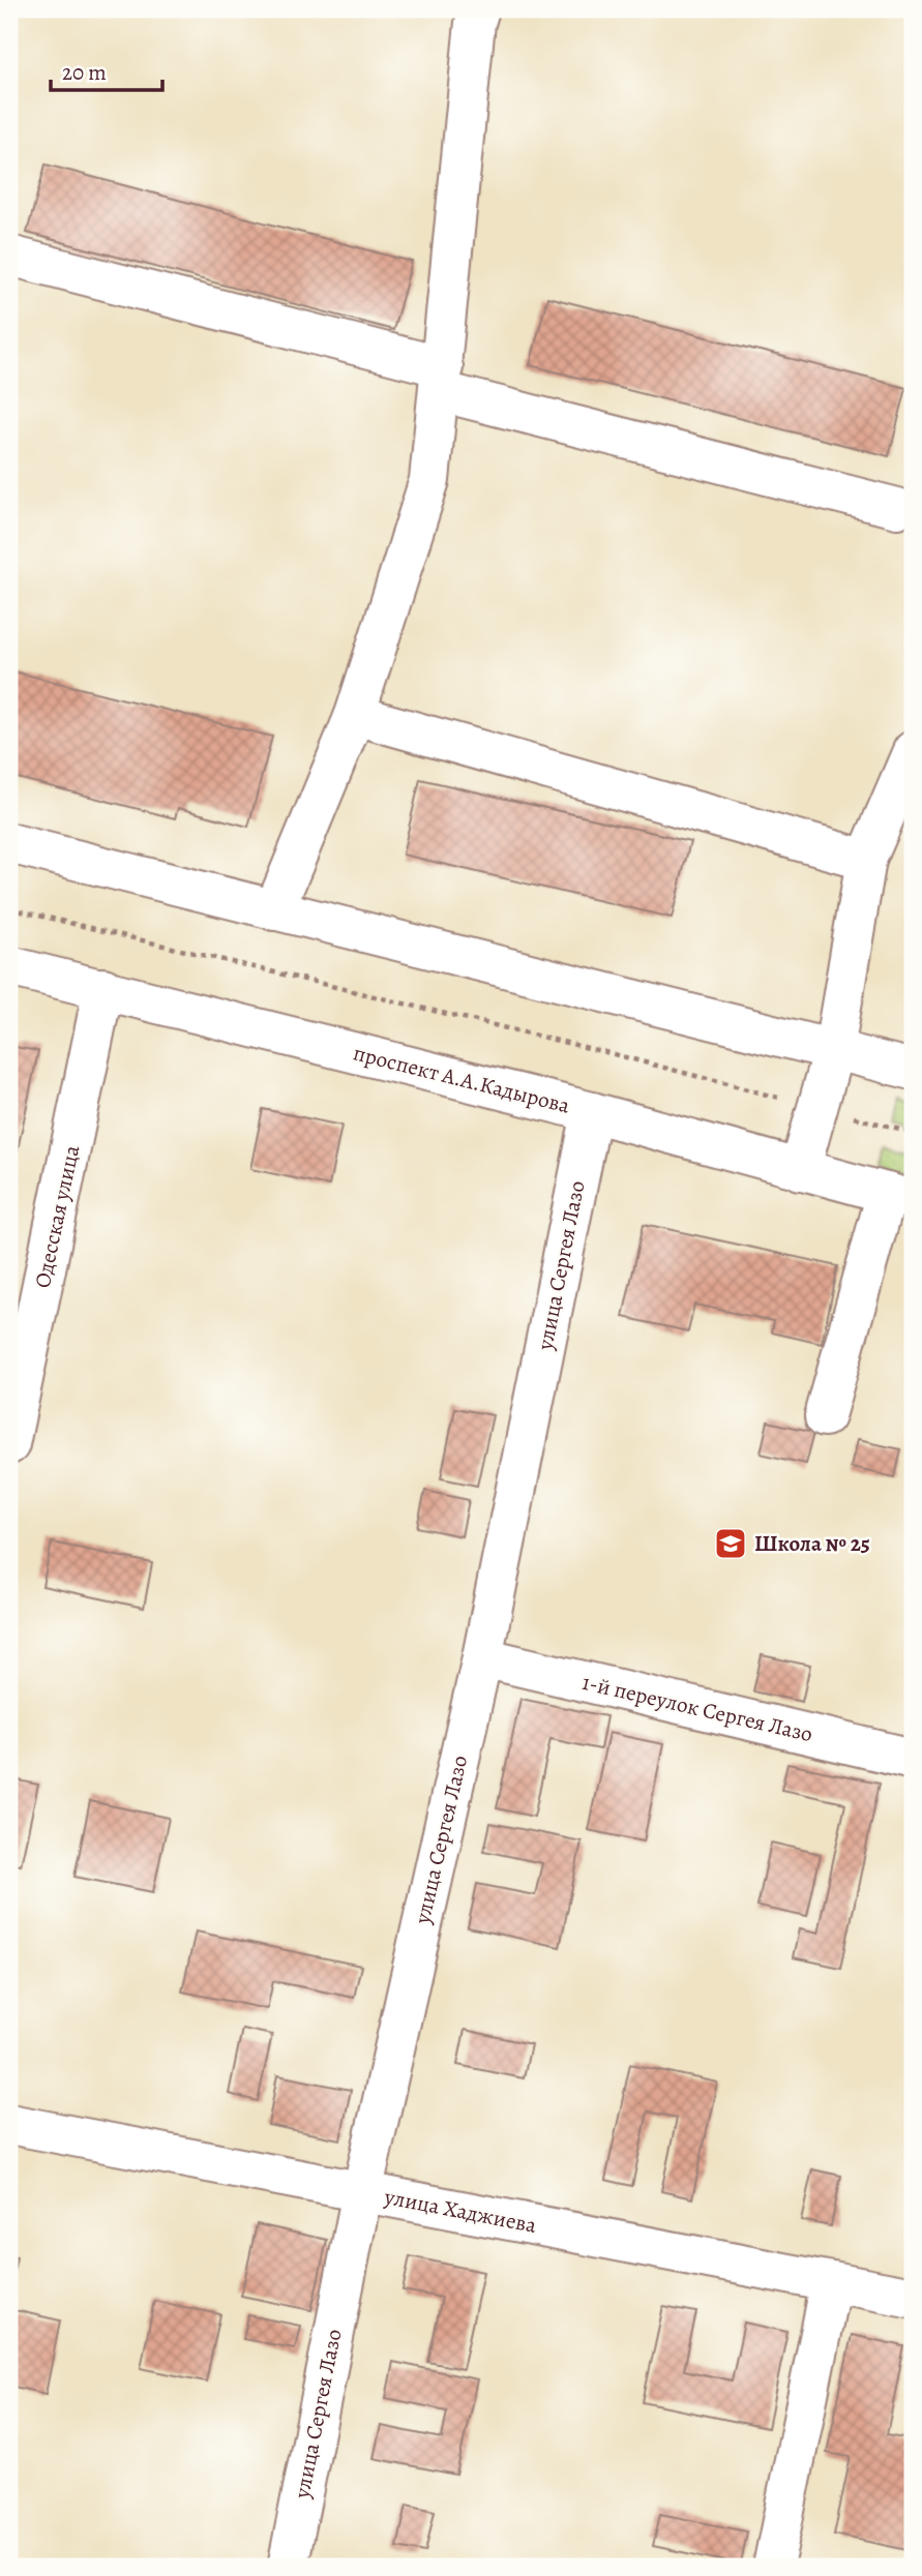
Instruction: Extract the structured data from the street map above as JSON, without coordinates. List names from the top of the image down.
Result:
{
  "streets": {
    "street": [
      "проспект А.А.Кадырова",
      "Одесская улица",
      "улица Сергея Лазо",
      "1-й переулок Сергея Лазо",
      "улица Хаджиева"
    ]
  },
  "crossings": [
    ["проспект А.А.Кадырова", "Одесская улица"],
    ["проспект А.А.Кадырова", "улица Сергея Лазо"],
    ["улица Сергея Лазо", "1-й переулок Сергея Лазо"],
    ["улица Сергея Лазо", "улица Хаджиева"]
  ],
  "places": {
    "school or university": ["Школа № 25"]
  },
  "scale_bar": "20 m"
}
